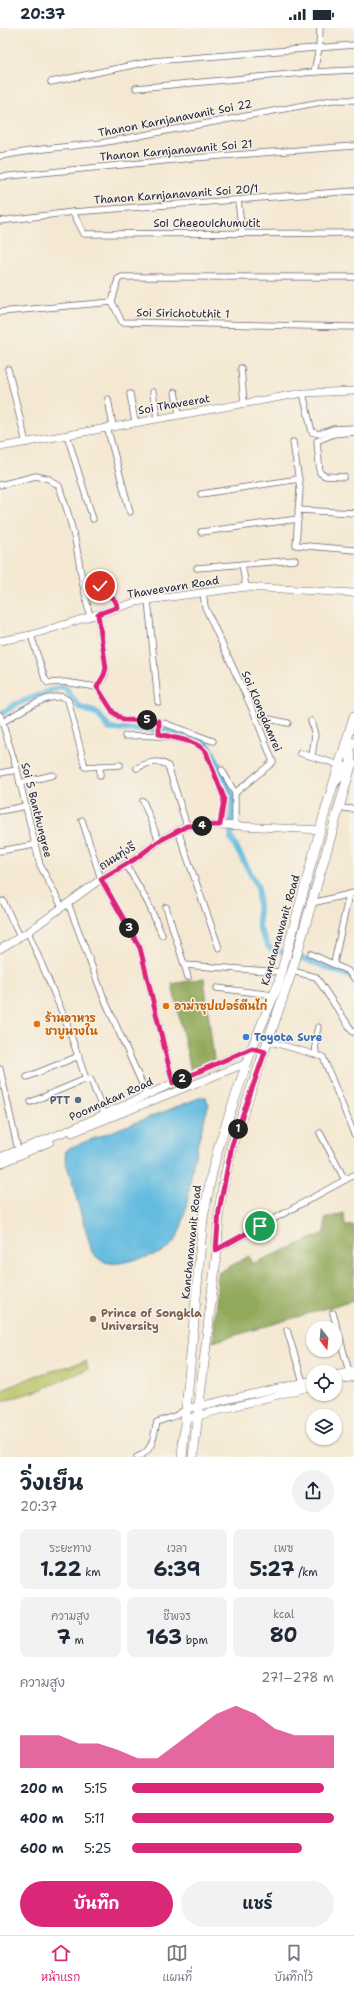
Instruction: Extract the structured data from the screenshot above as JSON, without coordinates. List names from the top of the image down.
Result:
{
  "streets": {
    "main road": ["Kanchanawanit Road"],
    "street": [
      "Thanon Karnjanavanit Soi 22",
      "Thanon Karnjanavanit Soi 21",
      "Thanon Karnjanavanit Soi 20/1",
      "Soi Cheeouichumutit",
      "Soi Sirichotuthit 1",
      "Soi Thaveerat",
      "Thaveevarn Road",
      "Soi Klongdamrei",
      "Soi 5 Banthungree",
      "ถนนทุ่งรี",
      "Poonnakan Road"
    ]
  },
  "crossings": [
    ["Thanon Karnjanavanit Soi 20/1", "Soi Cheeouichumutit"],
    ["Thaveevarn Road", "Soi Klongdamrei"],
    ["Soi Klongdamrei", "Kanchanawanit Road"],
    ["Soi 5 Banthungree", "ถนนทุ่งรี"],
    ["Soi 5 Banthungree", "Poonnakan Road"],
    ["Kanchanawanit Road", "Poonnakan Road"]
  ],
  "places": [
    "อาม่าซุปเปอร์ตีนไก่",
    "ร้านอาหาร ชาบูนางใน",
    "Toyota Sure",
    "PTT",
    "Prince of Songkla University"
  ],
  "north": "bottom",
  "page": {
    "status": "20:37",
    "pins": [
      "5",
      "4",
      "3",
      "2",
      "1"
    ],
    "heading": ["วิ่งเย็น", "20:37"],
    "stats": [
      ["ระยะทาง", "1.22 km"],
      ["เวลา", "6:39"],
      ["เพซ", "5:27 /km"],
      ["ความสูง", "7 m"],
      ["ชีพจร", "163 bpm"],
      ["kcal", "80"]
    ],
    "chart": ["ความสูง", "271–278 m"],
    "list": [
      {
        "name": "200 m",
        "note": "5:15"
      },
      {
        "name": "400 m",
        "note": "5:11"
      },
      {
        "name": "600 m",
        "note": "5:25"
      }
    ],
    "buttons": ["บันทึก", "แชร์"],
    "tabs": ["หน้าแรก", "แผนที่", "บันทึกไว้"]
  }
}
